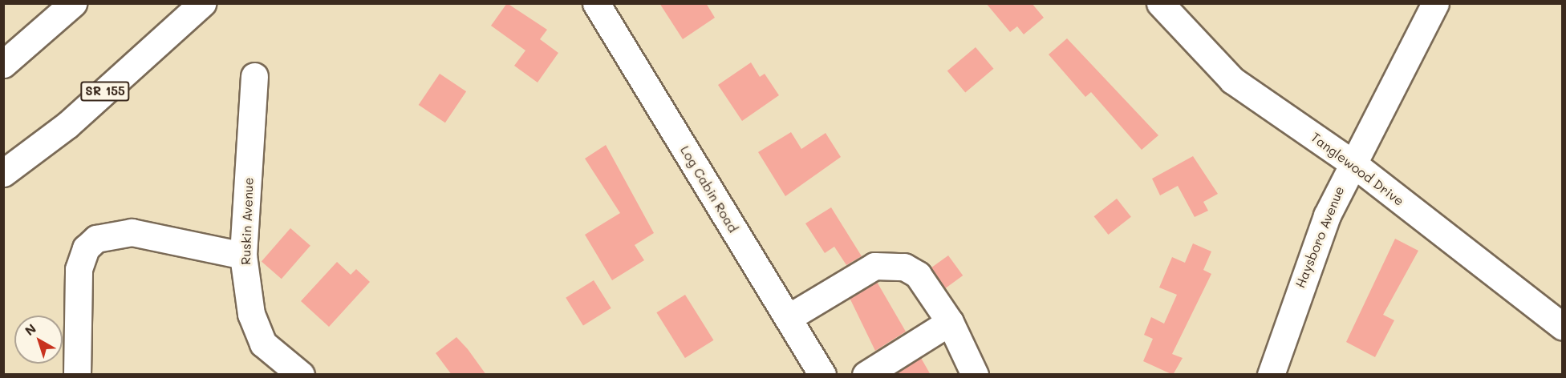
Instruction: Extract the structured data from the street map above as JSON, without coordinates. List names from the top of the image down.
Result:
{
  "streets": {
    "main road": [
      "SR 155",
      "Tanglewood Drive",
      "Log Cabin Road",
      "Ruskin Avenue",
      "Haysboro Avenue"
    ]
  },
  "crossings": [
    ["Tanglewood Drive", "Haysboro Avenue"]
  ],
  "north": "top left"
}
